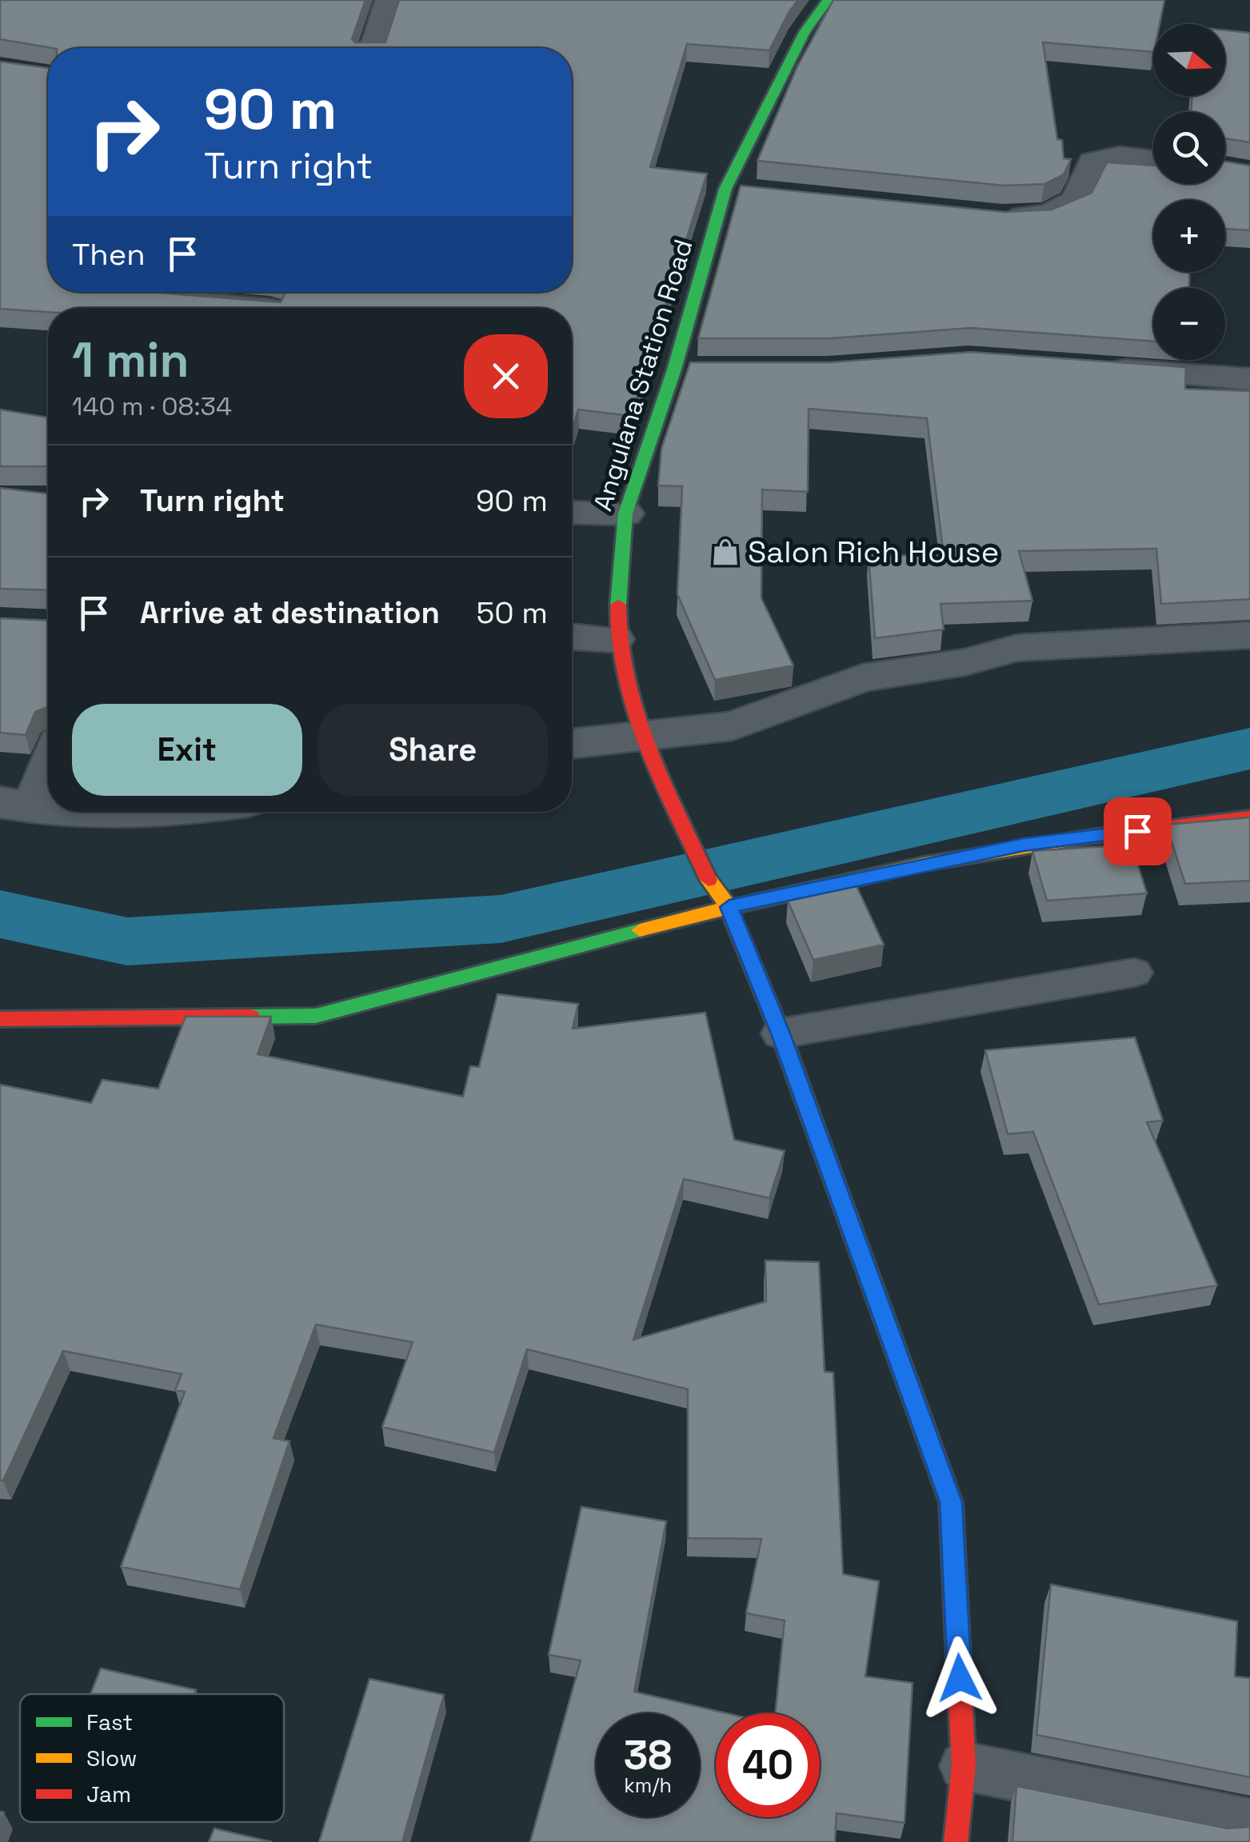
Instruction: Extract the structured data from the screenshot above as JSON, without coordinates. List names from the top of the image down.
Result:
{
  "streets": {
    "street": ["Angulana Station Road"]
  },
  "places": {
    "shop": ["Salon Rich House"]
  },
  "legend": ["Fast", "Slow", "Jam"],
  "north": "right",
  "page": {
    "map_buttons": ["+", "−"],
    "turn": ["90 m", "Turn right"],
    "then": "Then",
    "heading": ["1 min", "140 m · 08:34"],
    "list": [
      {
        "name": "Turn right",
        "value": "90 m"
      },
      {
        "name": "Arrive at destination",
        "value": "50 m"
      }
    ],
    "buttons": ["Exit", "Share"],
    "speed": "38 km/h",
    "limit": "40"
  }
}
